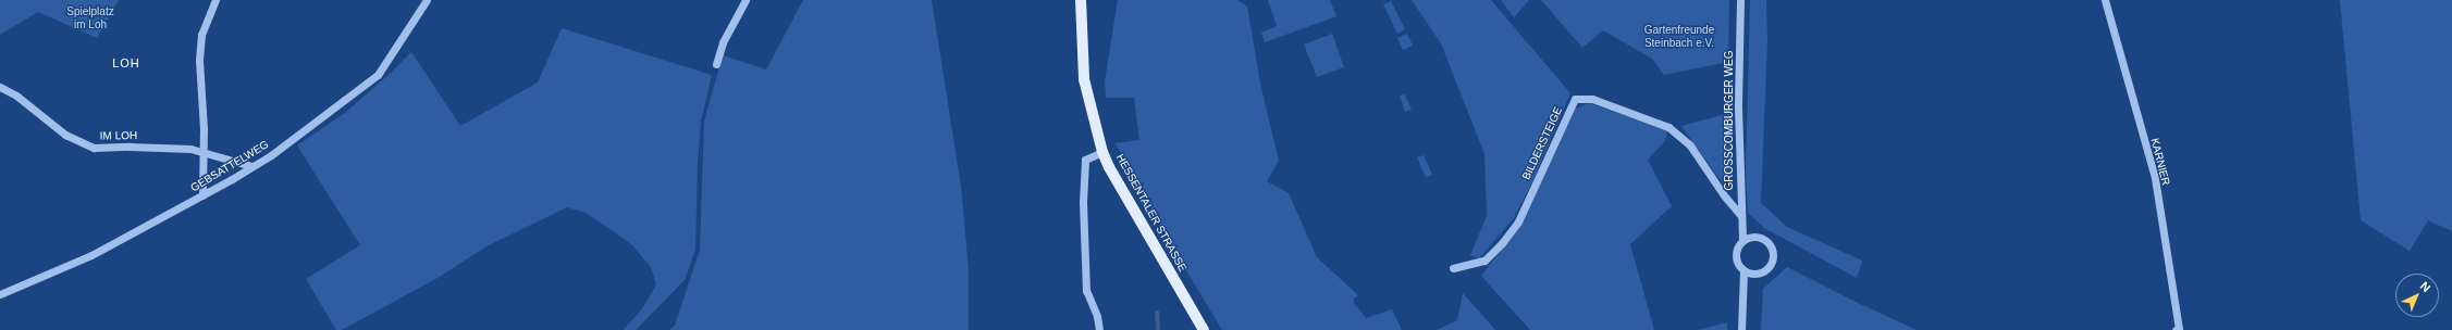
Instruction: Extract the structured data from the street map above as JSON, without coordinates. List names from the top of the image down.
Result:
{
  "streets": {
    "main road": ["HESSENTALER STRASSE"],
    "street": [
      "GROSSCOMBURGER WEG",
      "IM LOH",
      "BILDERSTEIGE",
      "KARNIER",
      "GEBSATTELWEG"
    ]
  },
  "crossings": [
    ["GROSSCOMBURGER WEG", "BILDERSTEIGE"],
    ["IM LOH", "GEBSATTELWEG"]
  ],
  "districts": ["LOH"],
  "parks": ["Spielplatz im Loh", "Gartenfreunde Steinbach e.V."],
  "north": "top right"
}
